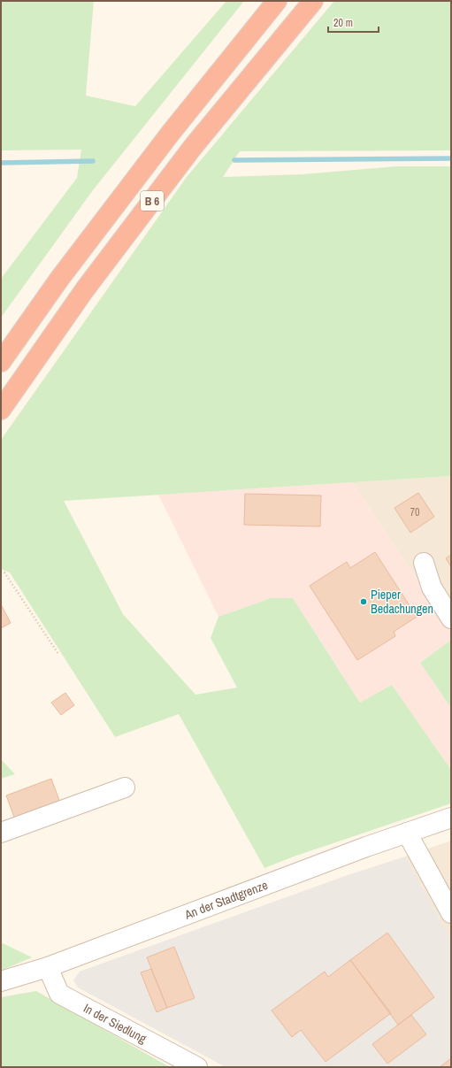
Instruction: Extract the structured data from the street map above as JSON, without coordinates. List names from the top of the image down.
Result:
{
  "streets": {
    "highway": ["B 6"],
    "street": ["An der Stadtgrenze", "In der Siedlung"]
  },
  "crossings": [
    ["An der Stadtgrenze", "In der Siedlung"]
  ],
  "places": ["Pieper Bedachungen"],
  "house_numbers": ["70"],
  "scale_bar": "20 m"
}
